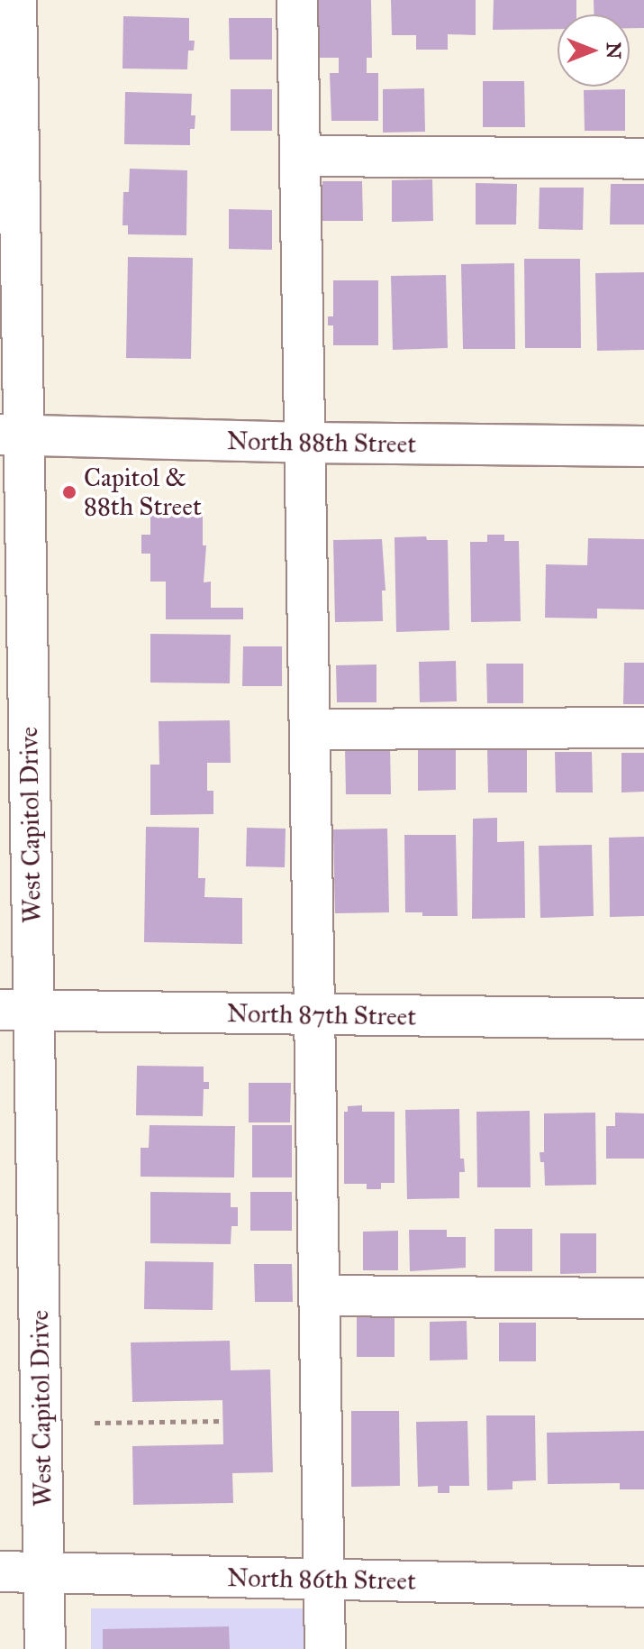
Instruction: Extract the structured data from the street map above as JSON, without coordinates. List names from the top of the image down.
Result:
{
  "streets": {
    "street": [
      "North 88th Street",
      "West Capitol Drive",
      "North 87th Street",
      "North 86th Street"
    ]
  },
  "crossings": [
    ["North 88th Street", "West Capitol Drive"],
    ["West Capitol Drive", "North 87th Street"],
    ["West Capitol Drive", "North 86th Street"]
  ],
  "places": ["Capitol & 88th Street"],
  "north": "right"
}
